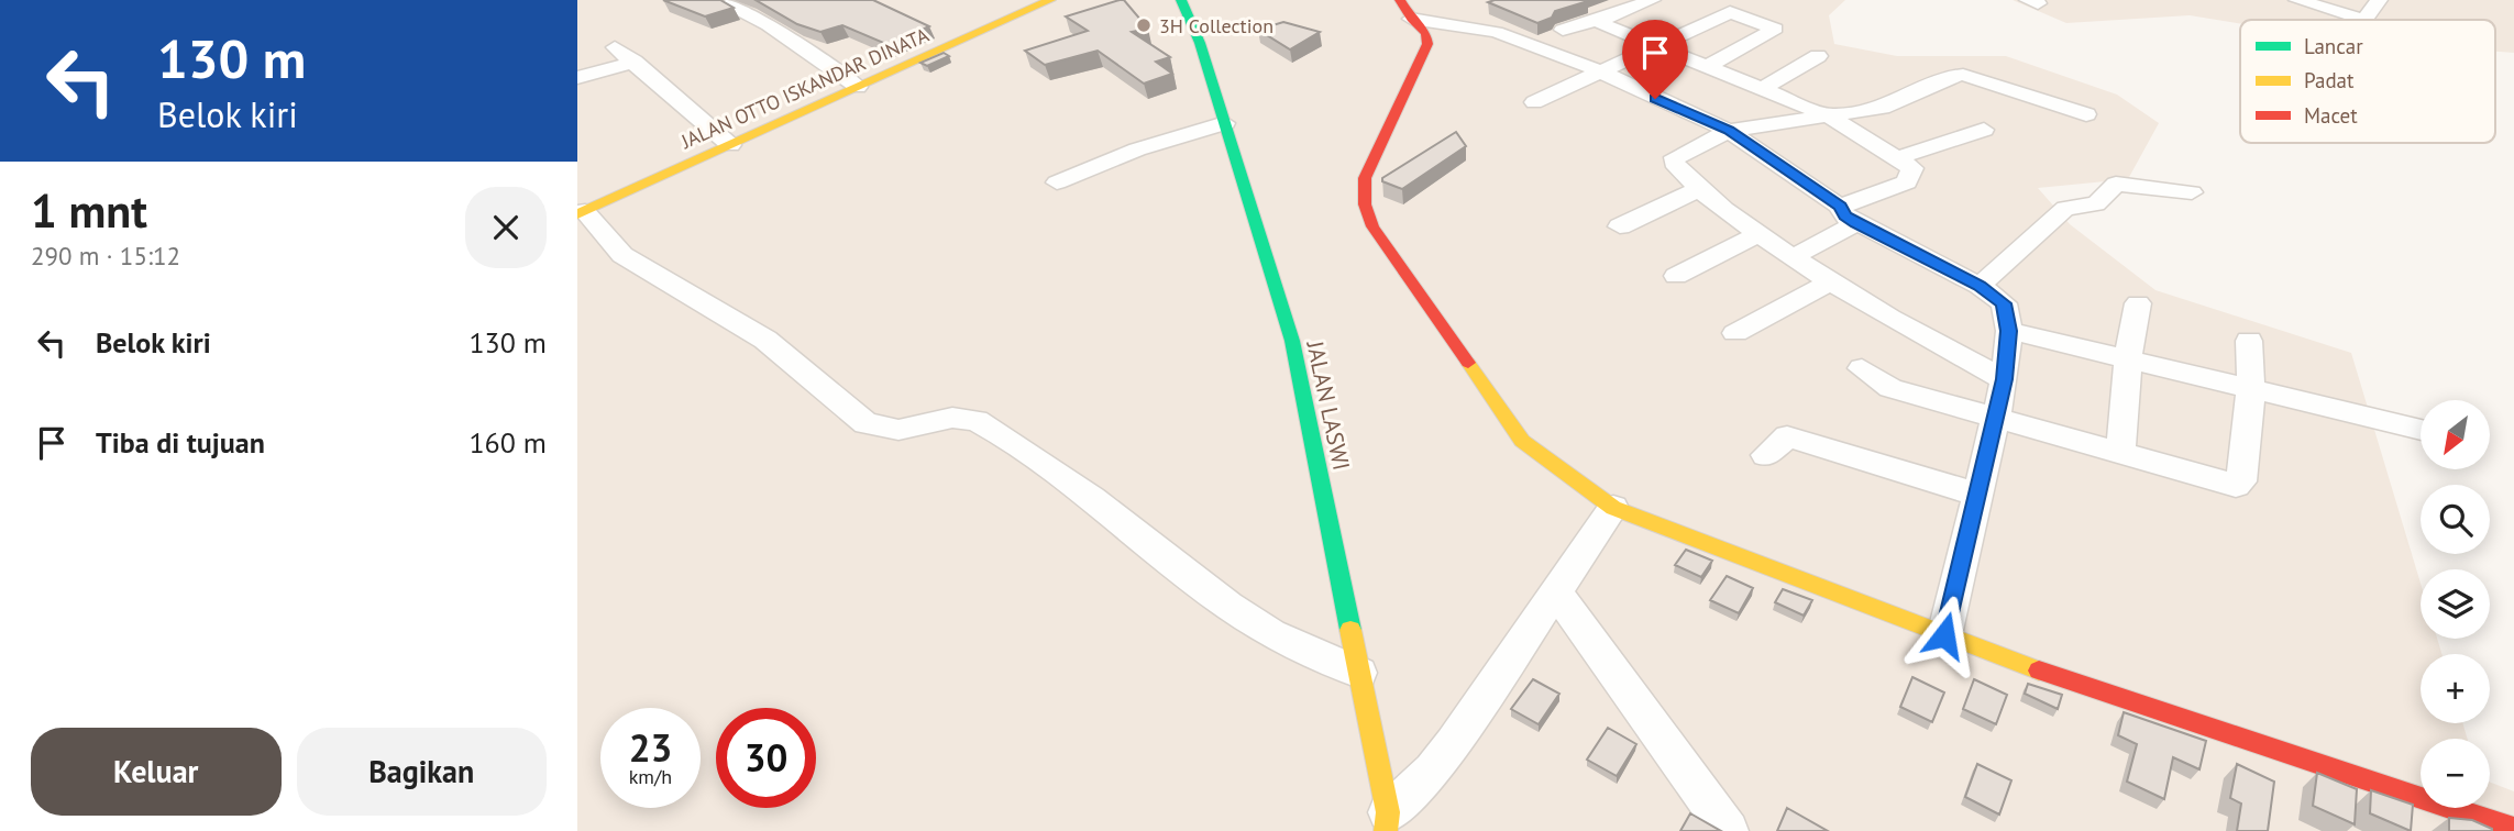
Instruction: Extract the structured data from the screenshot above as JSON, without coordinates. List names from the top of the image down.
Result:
{
  "streets": {
    "street": ["JALAN OTTO ISKANDAR DINATA", "JALAN LASWI"]
  },
  "places": ["3H Collection"],
  "legend": ["Lancar", "Padat", "Macet"],
  "north": "bottom left",
  "page": {
    "turn": ["130 m", "Belok kiri"],
    "heading": ["1 mnt", "290 m · 15:12"],
    "list": [
      {
        "name": "Belok kiri",
        "value": "130 m"
      },
      {
        "name": "Tiba di tujuan",
        "value": "160 m"
      }
    ],
    "map_buttons": ["+", "−"],
    "speed": "23 km/h",
    "limit": "30",
    "buttons": ["Keluar", "Bagikan"]
  }
}
